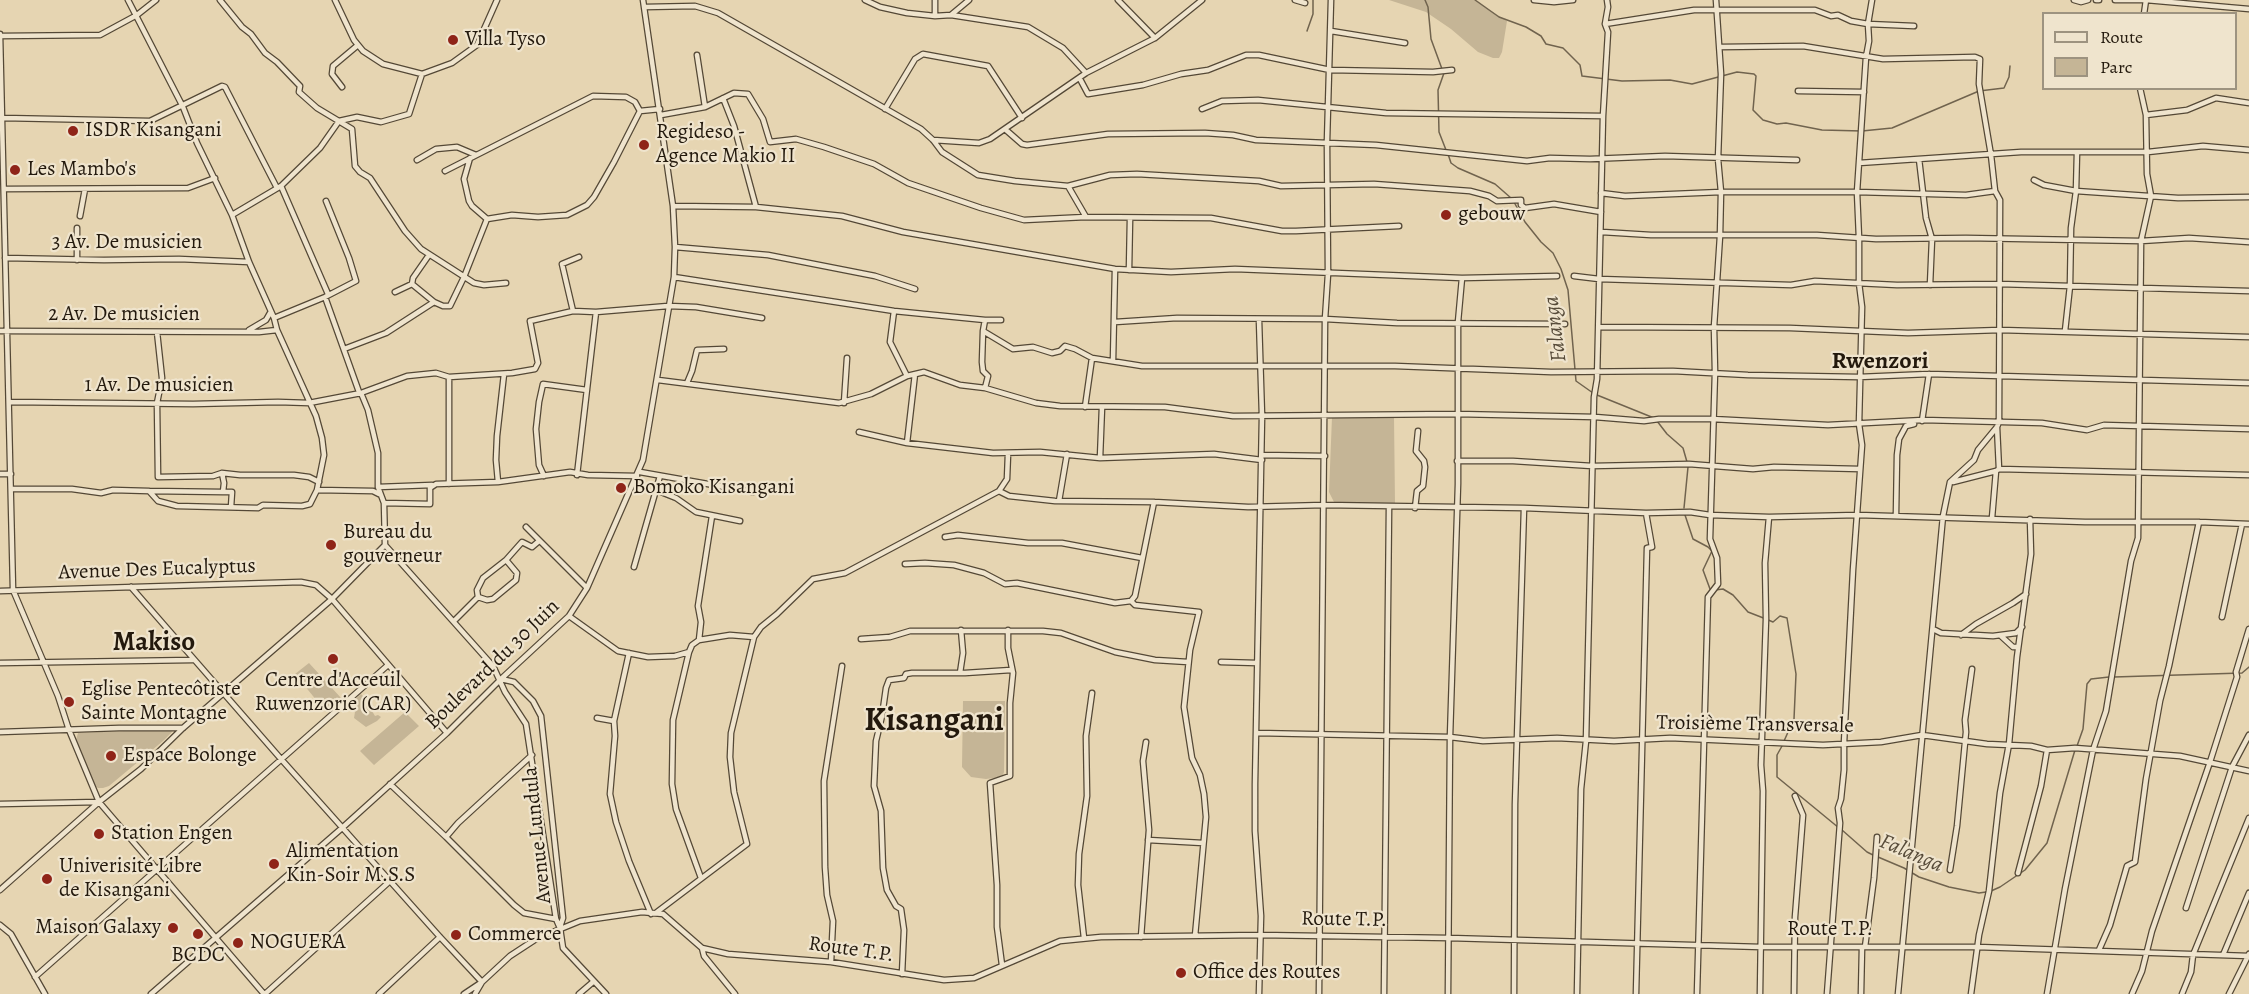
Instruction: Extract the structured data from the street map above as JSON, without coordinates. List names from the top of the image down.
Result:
{
  "streets": {
    "street": [
      "3 Av. De musicien",
      "2 Av. De musicien",
      "1 Av. De musicien",
      "Avenue Des Eucalyptus",
      "Boulevard du 30 Juin",
      "Troisième Transversale",
      "Avenue Lundula",
      "Route T.P."
    ]
  },
  "crossings": [
    ["Boulevard du 30 Juin", "Avenue Lundula"]
  ],
  "districts": ["Rwenzori", "Makiso", "Kisangani"],
  "water": ["Falanga"],
  "places": [
    "Villa Tyso",
    "ISDR Kisangani",
    "Regideso - Agence Makio II",
    "Les Mambo's",
    "gebouw",
    "Bomoko Kisangani",
    "Bureau du gouverneur",
    "Centre d'Acceuil Ruwenzorie (CAR)",
    "Eglise Pentecôtiste Sainte Montagne",
    "Espace Bolonge",
    "Station Engen",
    "Alimentation Kin-Soir M.S.S",
    "Univerisité Libre de Kisangani",
    "Maison Galaxy",
    "BCDC",
    "Commerce",
    "NOGUERA",
    "Office des Routes"
  ],
  "legend": ["Route", "Parc"]
}
